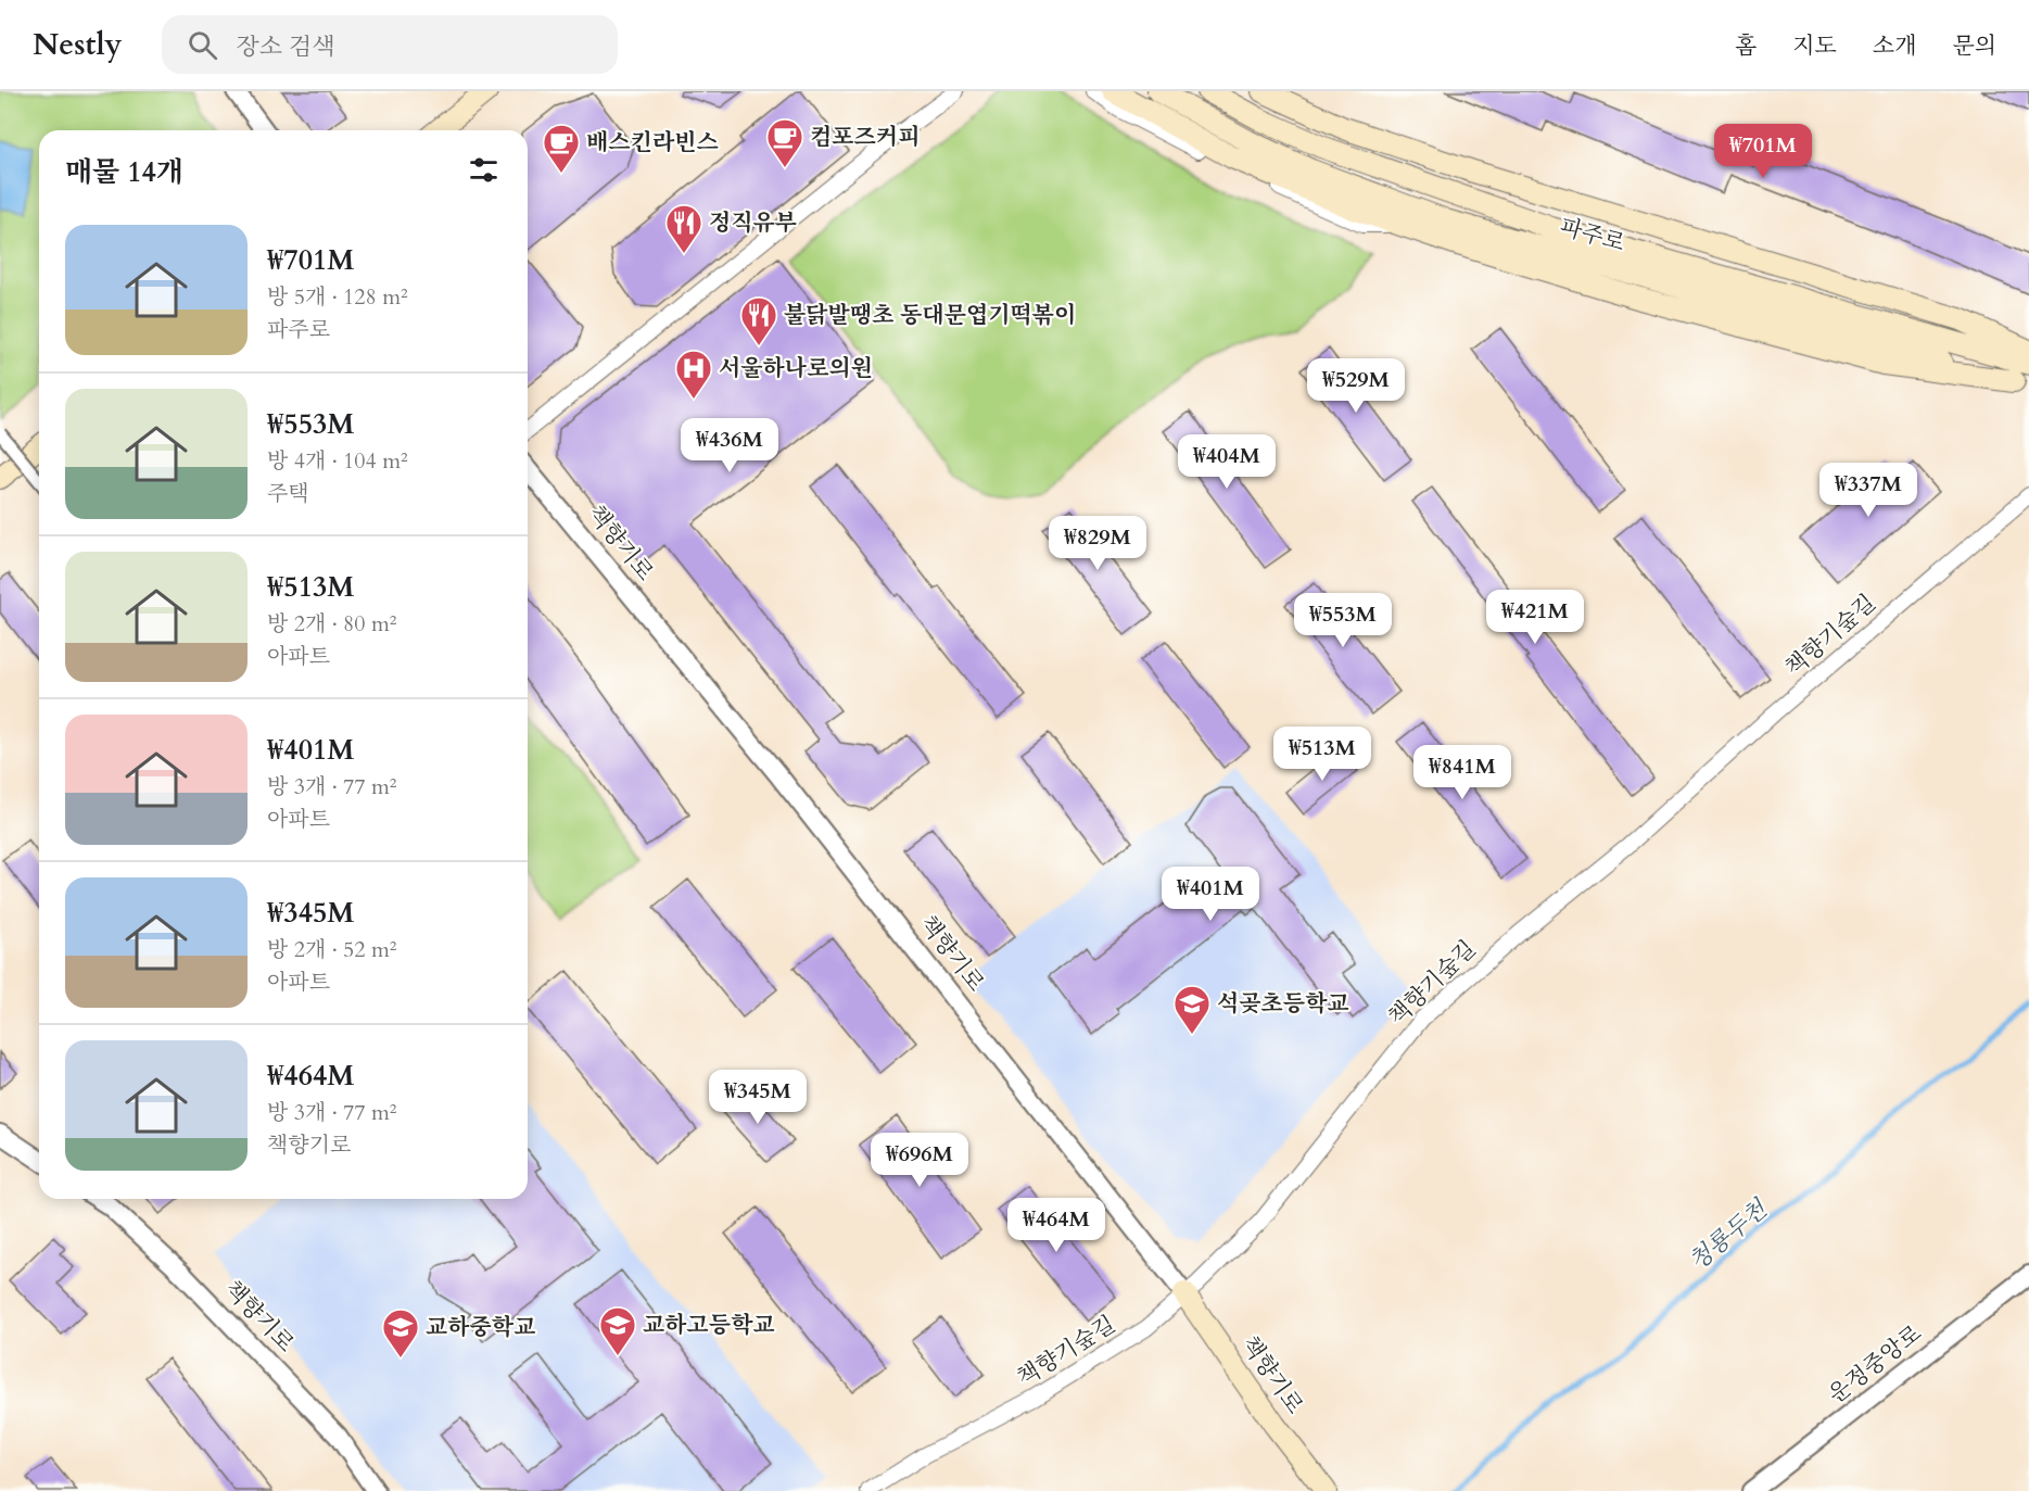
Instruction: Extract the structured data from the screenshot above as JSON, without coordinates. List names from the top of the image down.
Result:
{
  "streets": {
    "main road": ["파주로", "책향기로"],
    "street": ["책향기숲길", "운정중앙로"]
  },
  "crossings": [
    ["책향기로", "책향기숲길"]
  ],
  "water": ["청룡두천"],
  "places": {
    "cafe": ["컴포즈커피", "배스킨라빈스"],
    "restaurant": ["정직유부", "불닭발땡초 동대문엽기떡볶이"],
    "hospital": ["서울하나로의원"],
    "school or university": ["석곶초등학교", "교하고등학교", "교하중학교"]
  },
  "page": {
    "header": "Nestly",
    "search": "장소 검색",
    "nav": [
      "홈",
      "지도",
      "소개",
      "문의"
    ],
    "price": [
      "₩701M",
      "₩529M",
      "₩436M",
      "₩404M",
      "₩337M",
      "₩829M",
      "₩421M",
      "₩553M",
      "₩513M",
      "₩841M",
      "₩401M",
      "₩345M",
      "₩696M",
      "₩464M"
    ],
    "heading": "매물 14개",
    "list": [
      {
        "name": "₩701M",
        "note": "방 5개 · 128 m² · 파주로"
      },
      {
        "name": "₩553M",
        "note": "방 4개 · 104 m² · 주택"
      },
      {
        "name": "₩513M",
        "note": "방 2개 · 80 m² · 아파트"
      },
      {
        "name": "₩401M",
        "note": "방 3개 · 77 m² · 아파트"
      },
      {
        "name": "₩345M",
        "note": "방 2개 · 52 m² · 아파트"
      },
      {
        "name": "₩464M",
        "note": "방 3개 · 77 m² · 책향기로"
      }
    ]
  }
}
